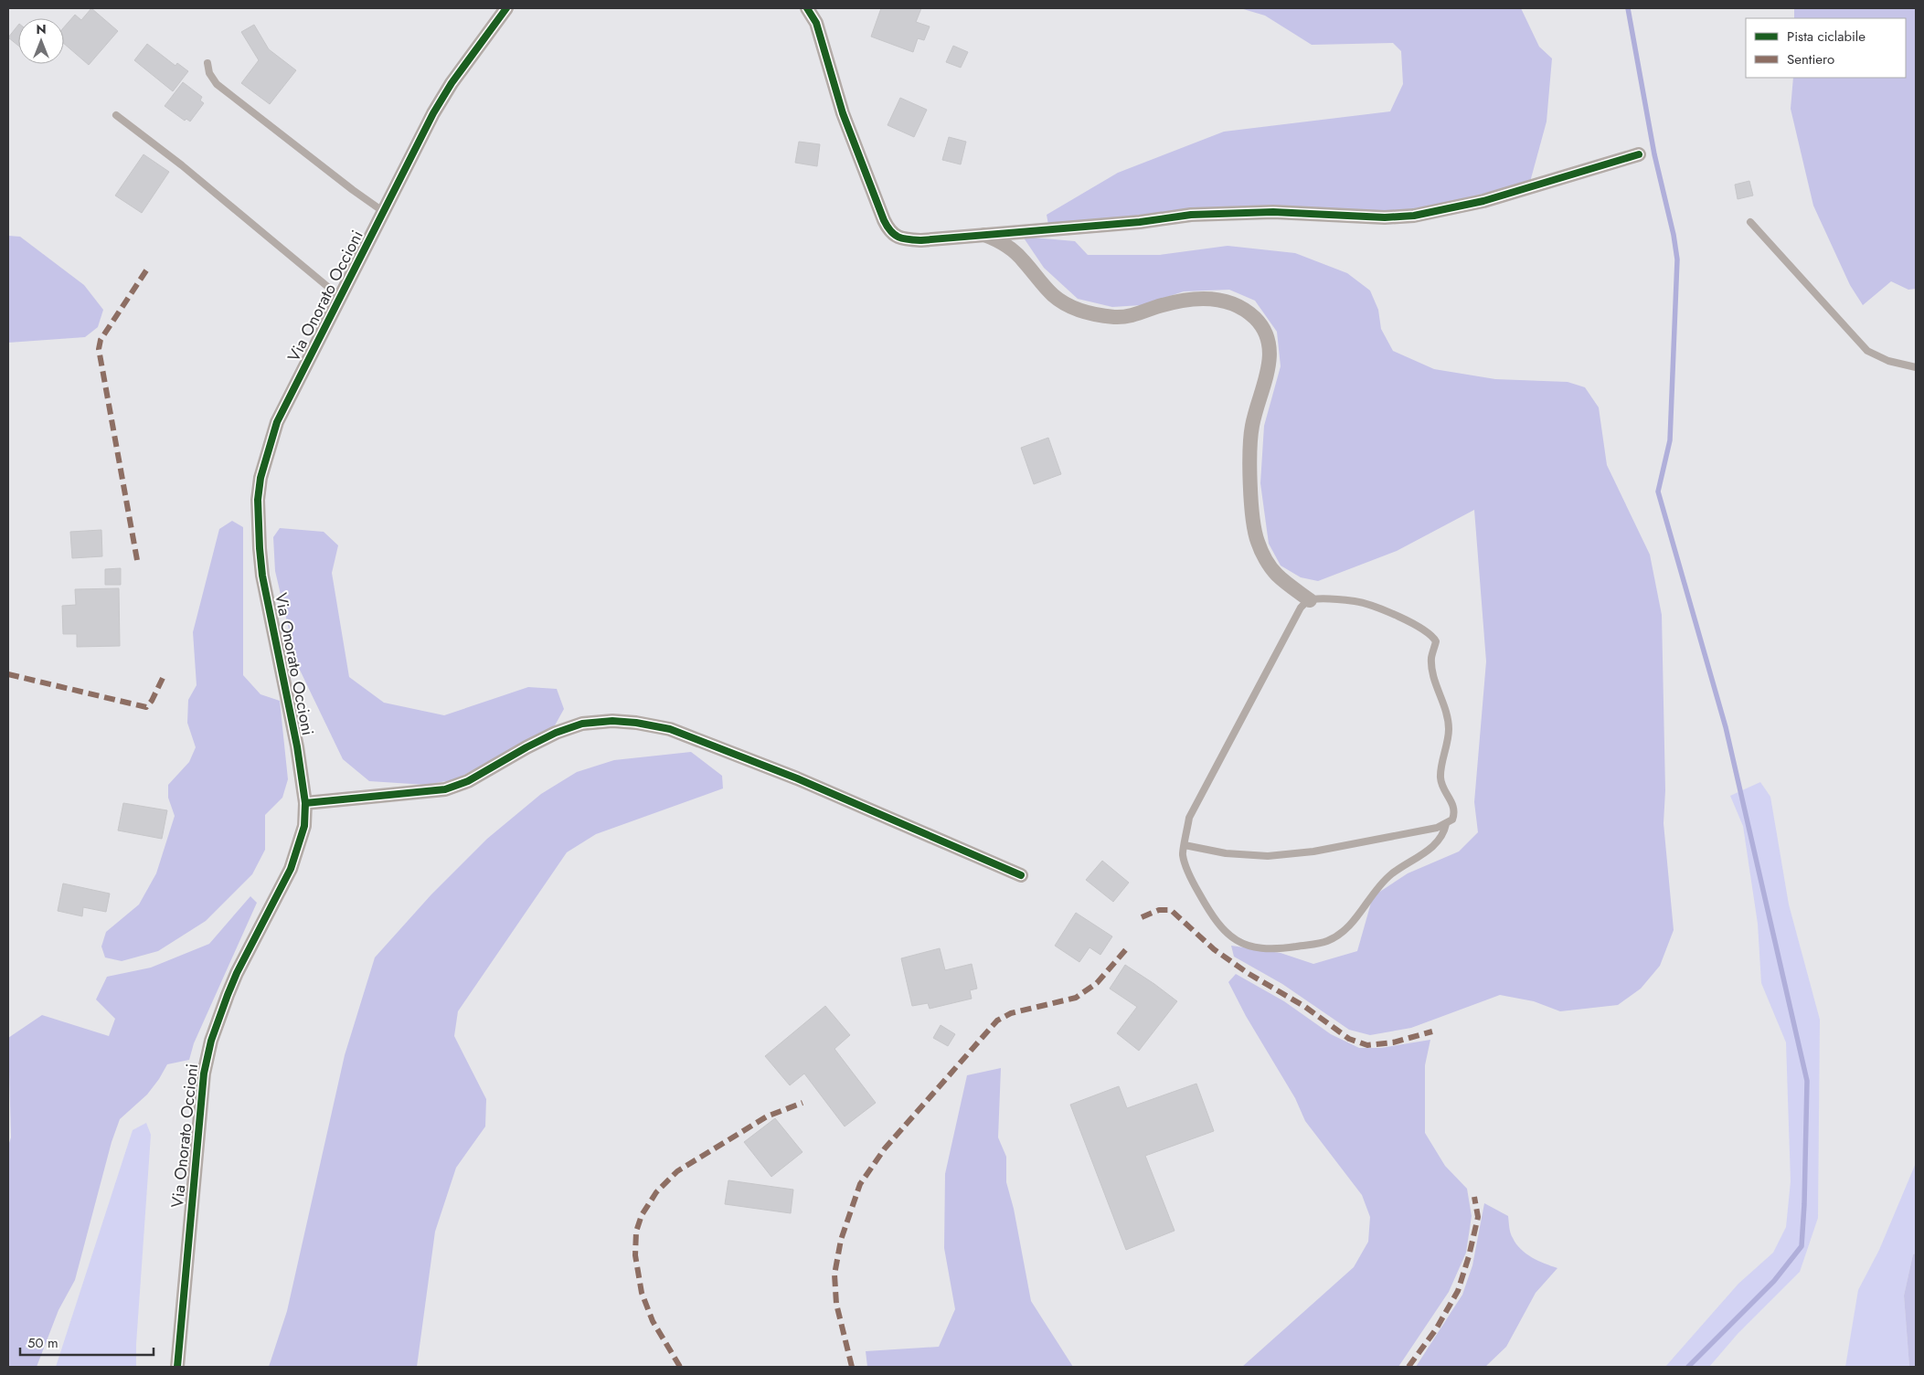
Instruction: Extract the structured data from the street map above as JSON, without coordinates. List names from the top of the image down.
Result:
{
  "streets": {
    "street": ["Via Onorato Occioni"]
  },
  "legend": ["Pista ciclabile", "Sentiero"],
  "scale_bar": "50 m",
  "north": "top"
}
